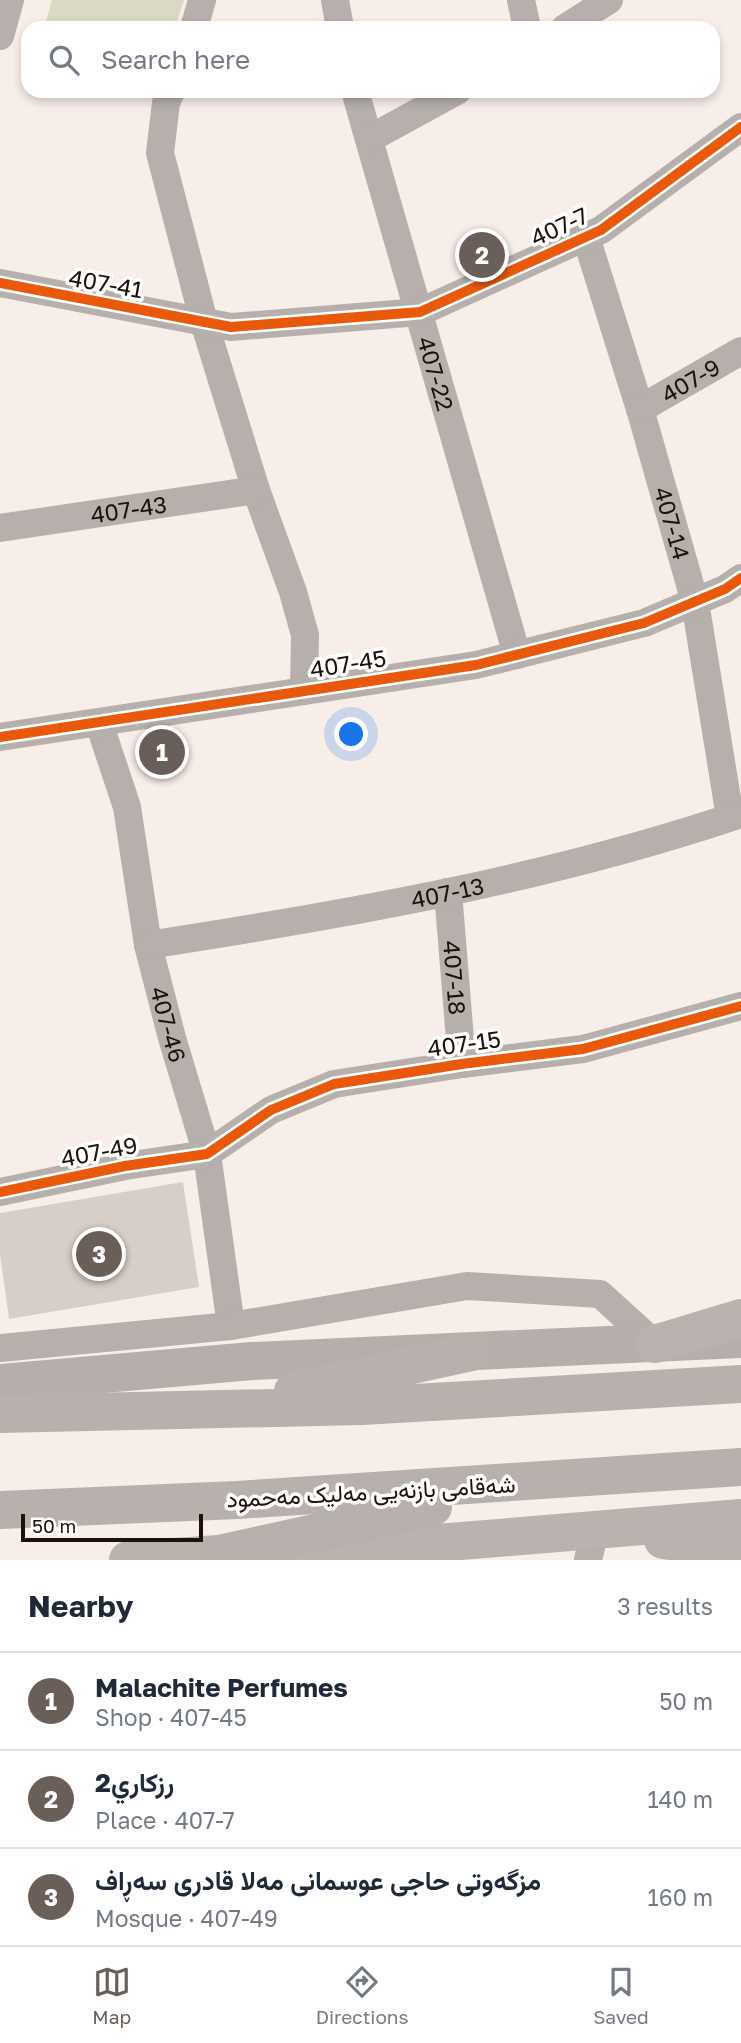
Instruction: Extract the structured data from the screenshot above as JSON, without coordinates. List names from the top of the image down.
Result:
{
  "streets": {
    "highway": ["شەقامی بازنەیی مەلیک مەحمود"],
    "street": [
      "407-7",
      "407-41",
      "407-22",
      "407-9",
      "407-43",
      "407-14",
      "407-45",
      "407-13",
      "407-18",
      "407-46",
      "407-15",
      "407-49"
    ]
  },
  "crossings": [
    ["407-7", "407-41"],
    ["407-7", "407-22"],
    ["407-7", "407-14"],
    ["407-22", "407-45"],
    ["407-9", "407-14"],
    ["407-14", "407-45"],
    ["407-14", "407-13"],
    ["407-45", "407-46"],
    ["407-13", "407-18"],
    ["407-13", "407-46"],
    ["407-18", "407-15"],
    ["407-46", "407-15"],
    ["407-46", "407-49"],
    ["407-15", "407-49"]
  ],
  "scale_bar": "50 m",
  "page": {
    "search": "Search here",
    "pins": ["2", "1", "3"],
    "scale": "50 m",
    "heading": ["Nearby", "3 results"],
    "list": [
      {
        "mark": "1",
        "name": "Malachite Perfumes",
        "note": "Shop · 407-45",
        "value": "50 m"
      },
      {
        "mark": "2",
        "name": "رزكاري2",
        "note": "Place · 407-7",
        "value": "140 m"
      },
      {
        "mark": "3",
        "name": "مزگەوتی حاجی عوسمانی مەلا قادری سەڕاف",
        "note": "Mosque · 407-49",
        "value": "160 m"
      }
    ],
    "nav": ["Map", "Directions", "Saved"]
  }
}
